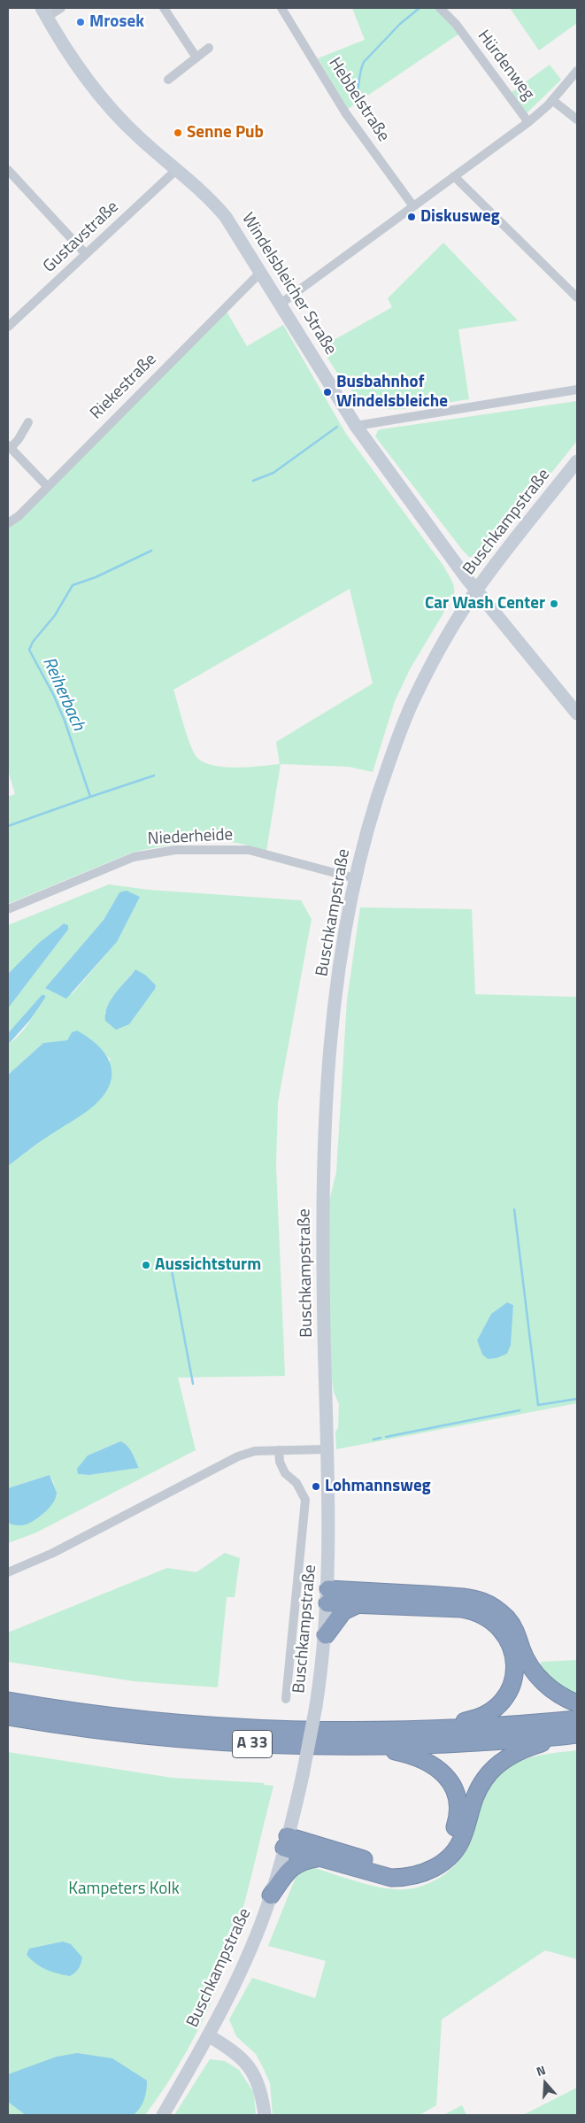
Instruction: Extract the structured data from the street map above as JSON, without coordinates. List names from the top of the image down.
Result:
{
  "streets": {
    "highway": ["A 33"],
    "main road": ["Windelsbleicher Straße", "Buschkampstraße"],
    "street": [
      "Hürdenweg",
      "Hebbelstraße",
      "Gustavstraße",
      "Riekestraße",
      "Niederheide"
    ]
  },
  "crossings": [
    ["Gustavstraße", "Windelsbleicher Straße"],
    ["Windelsbleicher Straße", "Riekestraße"],
    ["Windelsbleicher Straße", "Buschkampstraße"],
    ["Buschkampstraße", "Niederheide"]
  ],
  "water": ["Reiherbach"],
  "parks": ["Kampeters Kolk"],
  "places": [
    "Mrosek",
    "Senne Pub",
    "Diskusweg",
    "Busbahnhof Windelsbleiche",
    "Car Wash Center",
    "Aussichtsturm",
    "Lohmannsweg"
  ],
  "north": "top"
}
